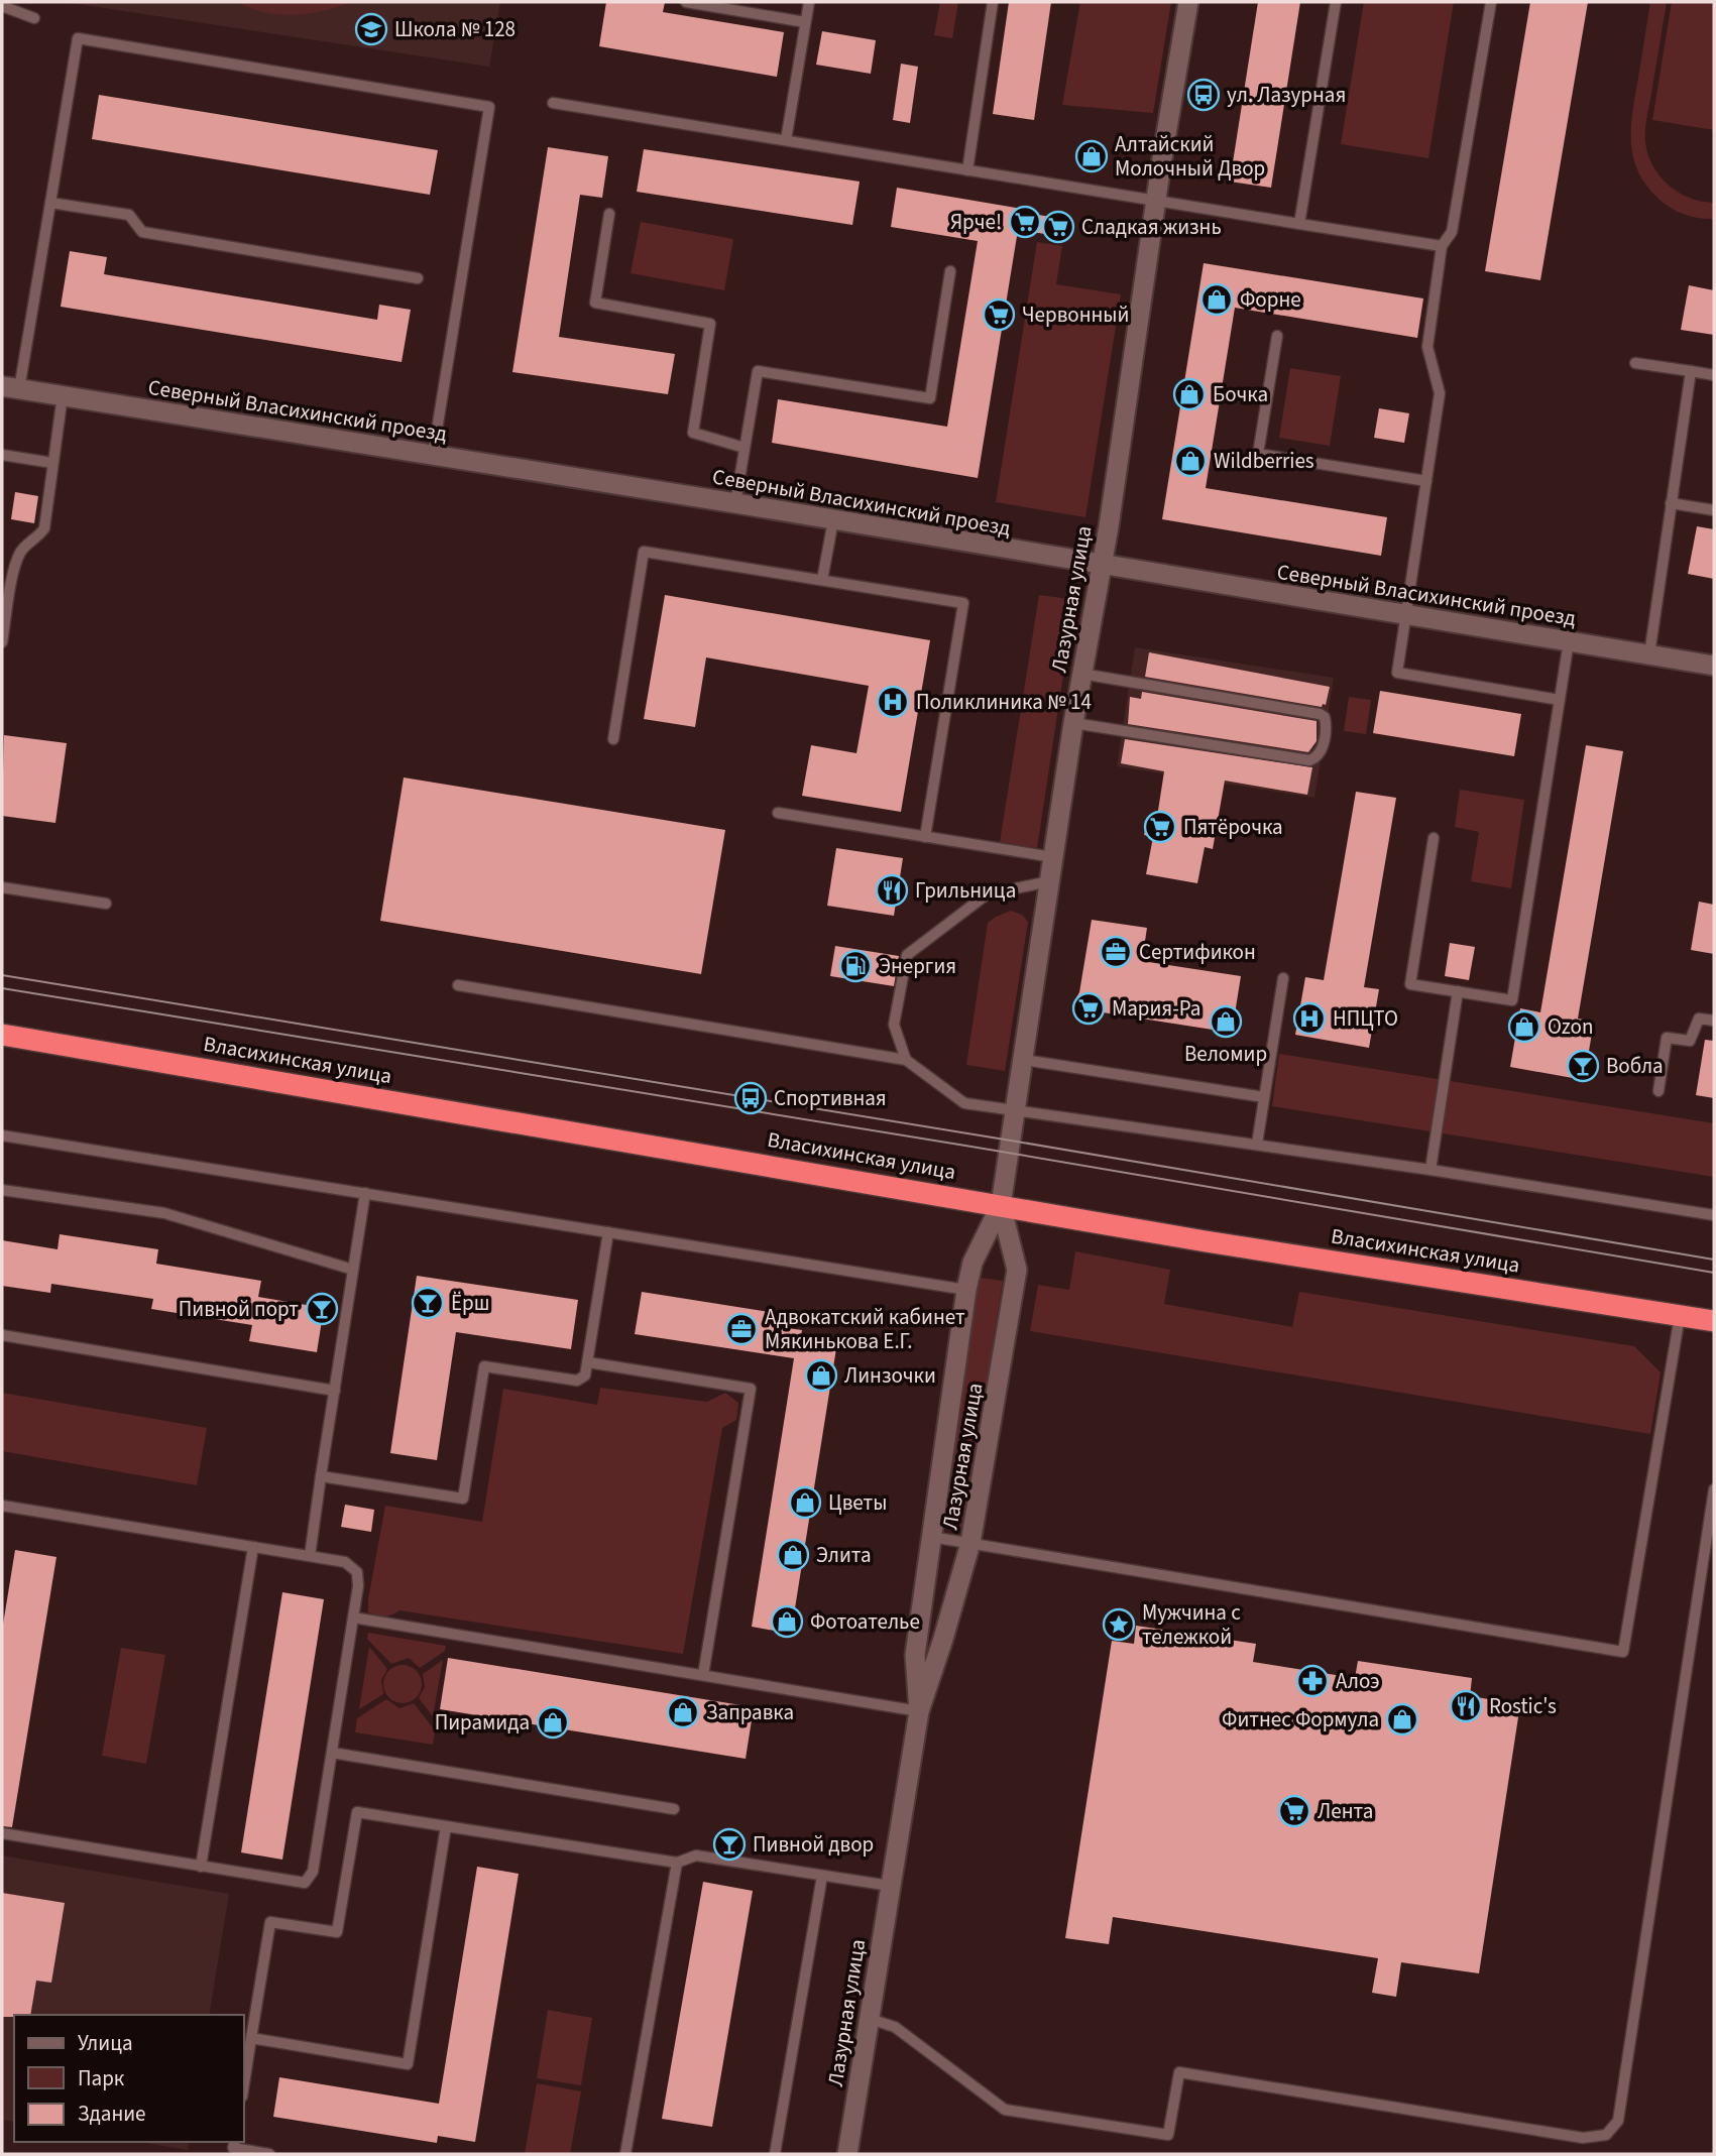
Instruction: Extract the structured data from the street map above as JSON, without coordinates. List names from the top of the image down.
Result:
{
  "streets": {
    "highway": ["Власихинская улица"],
    "street": ["Северный Власихинский проезд", "Лазурная улица"]
  },
  "crossings": [
    ["Северный Власихинский проезд", "Лазурная улица"],
    ["Лазурная улица", "Власихинская улица"]
  ],
  "places": {
    "school or university": ["Школа № 128"],
    "bus stop": ["ул. Лазурная", "Спортивная"],
    "shop": [
      "Алтайский Молочный Двор",
      "Форне",
      "Бочка",
      "Wildberries",
      "Веломир",
      "Ozon",
      "Линзочки",
      "Цветы",
      "Элита",
      "Фотоателье",
      "Заправка",
      "Фитнес Формула",
      "Пирамида"
    ],
    "supermarket": [
      "Ярче!",
      "Сладкая жизнь",
      "Червонный",
      "Пятёрочка",
      "Мария-Ра",
      "Лента"
    ],
    "hospital": ["Поликлиника № 14", "НПЦТО"],
    "restaurant": ["Грильница", "Rostic's"],
    "office": ["Сертификон", "Адвокатский кабинет Мякинькова Е.Г."],
    "fuel station": ["Энергия"],
    "bar": [
      "Вобла",
      "Ёрш",
      "Пивной порт",
      "Пивной двор"
    ],
    "place": ["Мужчина с тележкой"],
    "pharmacy": ["Алоэ"]
  },
  "legend": ["Улица", "Парк", "Здание"]
}
